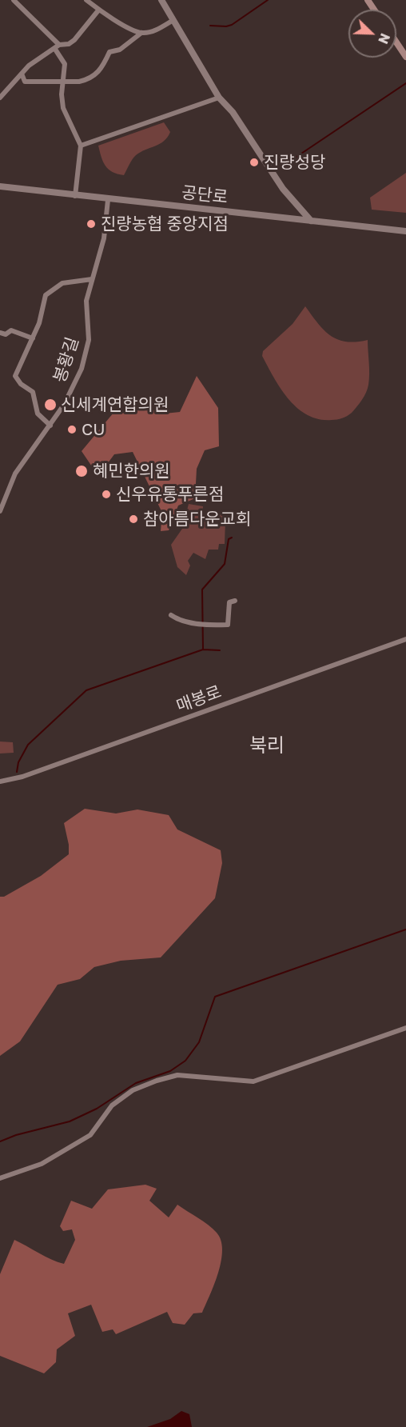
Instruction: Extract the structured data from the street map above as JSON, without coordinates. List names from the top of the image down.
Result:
{
  "streets": {
    "street": ["공단로", "봉황길", "매봉로"]
  },
  "crossings": [
    ["공단로", "봉황길"]
  ],
  "districts": ["북리"],
  "places": [
    "진량성당",
    "진량농협 중앙지점",
    "신세계연합의원",
    "CU",
    "혜민한의원",
    "신우유통푸른점",
    "참아름다운교회"
  ],
  "north": "bottom right"
}
